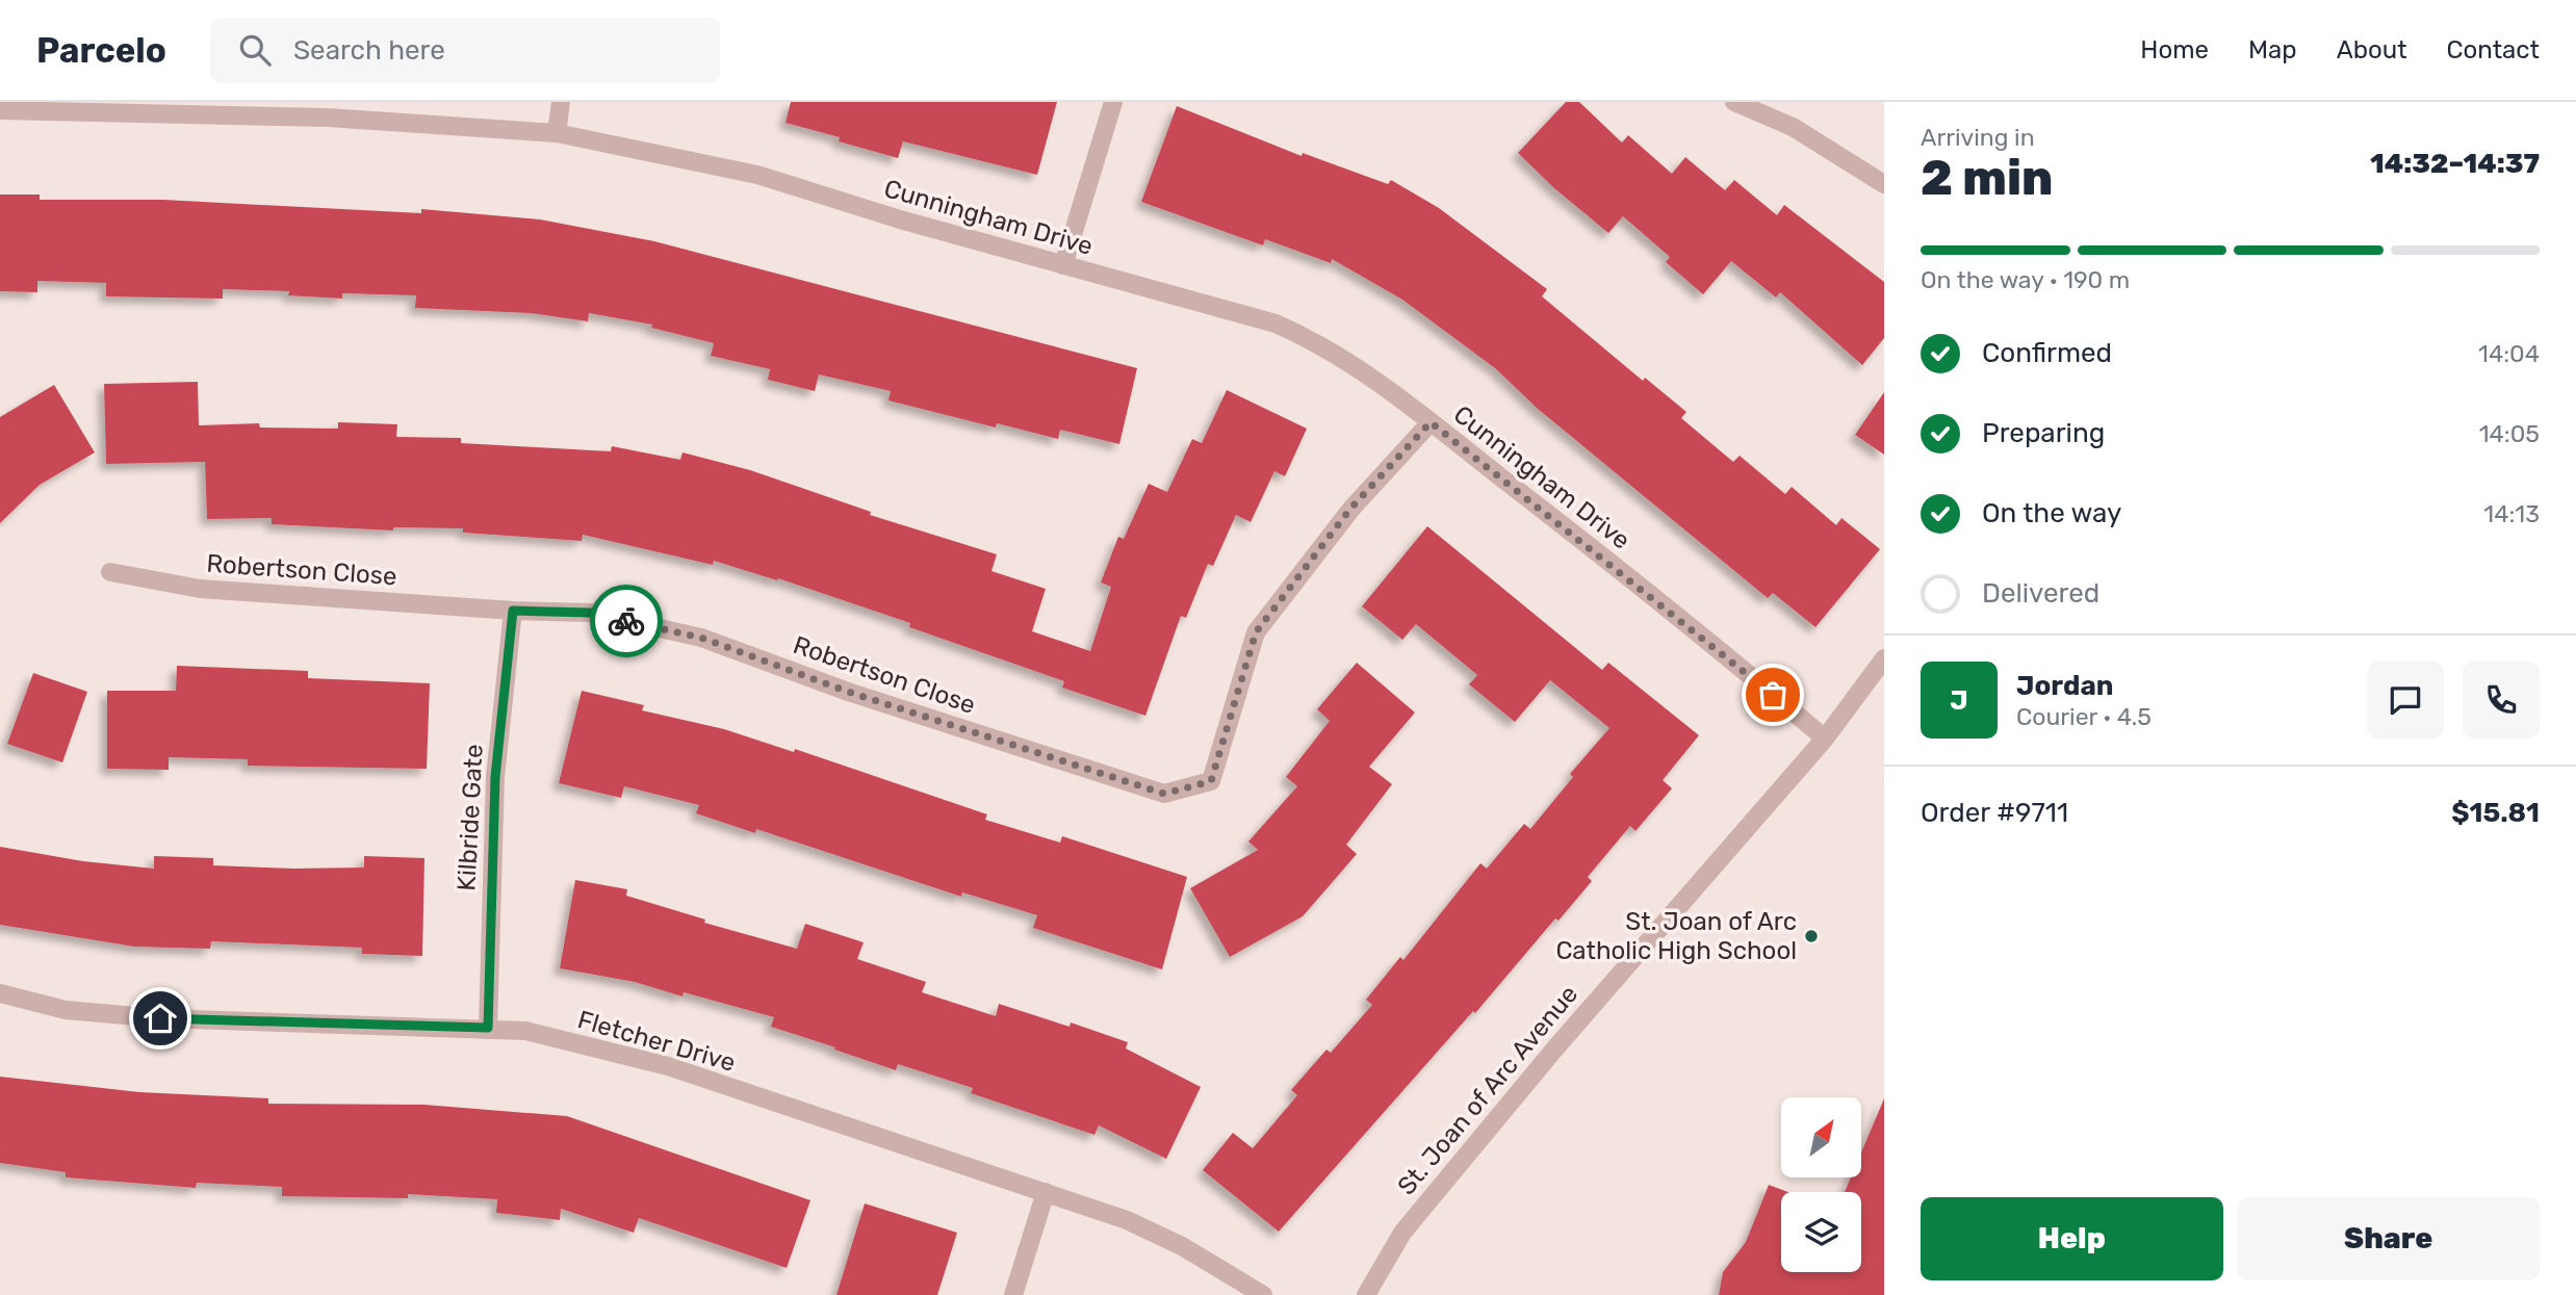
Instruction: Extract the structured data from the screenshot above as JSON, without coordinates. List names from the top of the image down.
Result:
{
  "streets": {
    "street": [
      "Cunningham Drive",
      "Robertson Close",
      "Kilbride Gate",
      "Fletcher Drive",
      "St. Joan of Arc Avenue"
    ]
  },
  "crossings": [
    ["Cunningham Drive", "Robertson Close"],
    ["Cunningham Drive", "St. Joan of Arc Avenue"],
    ["Robertson Close", "Kilbride Gate"],
    ["Kilbride Gate", "Fletcher Drive"]
  ],
  "places": ["St. Joan of Arc Catholic High School"],
  "north": "top right",
  "page": {
    "header": "Parcelo",
    "search": "Search here",
    "nav": [
      "Home",
      "Map",
      "About",
      "Contact"
    ],
    "heading": ["2 min", "Arriving in", "14:32–14:37"],
    "panel": [
      "Jordan",
      "Courier · 4.5",
      "Order #9711",
      "$15.81"
    ],
    "bar": "On the way · 190 m",
    "list": [
      ["Confirmed", "14:04"],
      ["Preparing", "14:05"],
      ["On the way", "14:13"],
      "Delivered"
    ],
    "round": "J",
    "buttons": ["Help", "Share"]
  }
}
